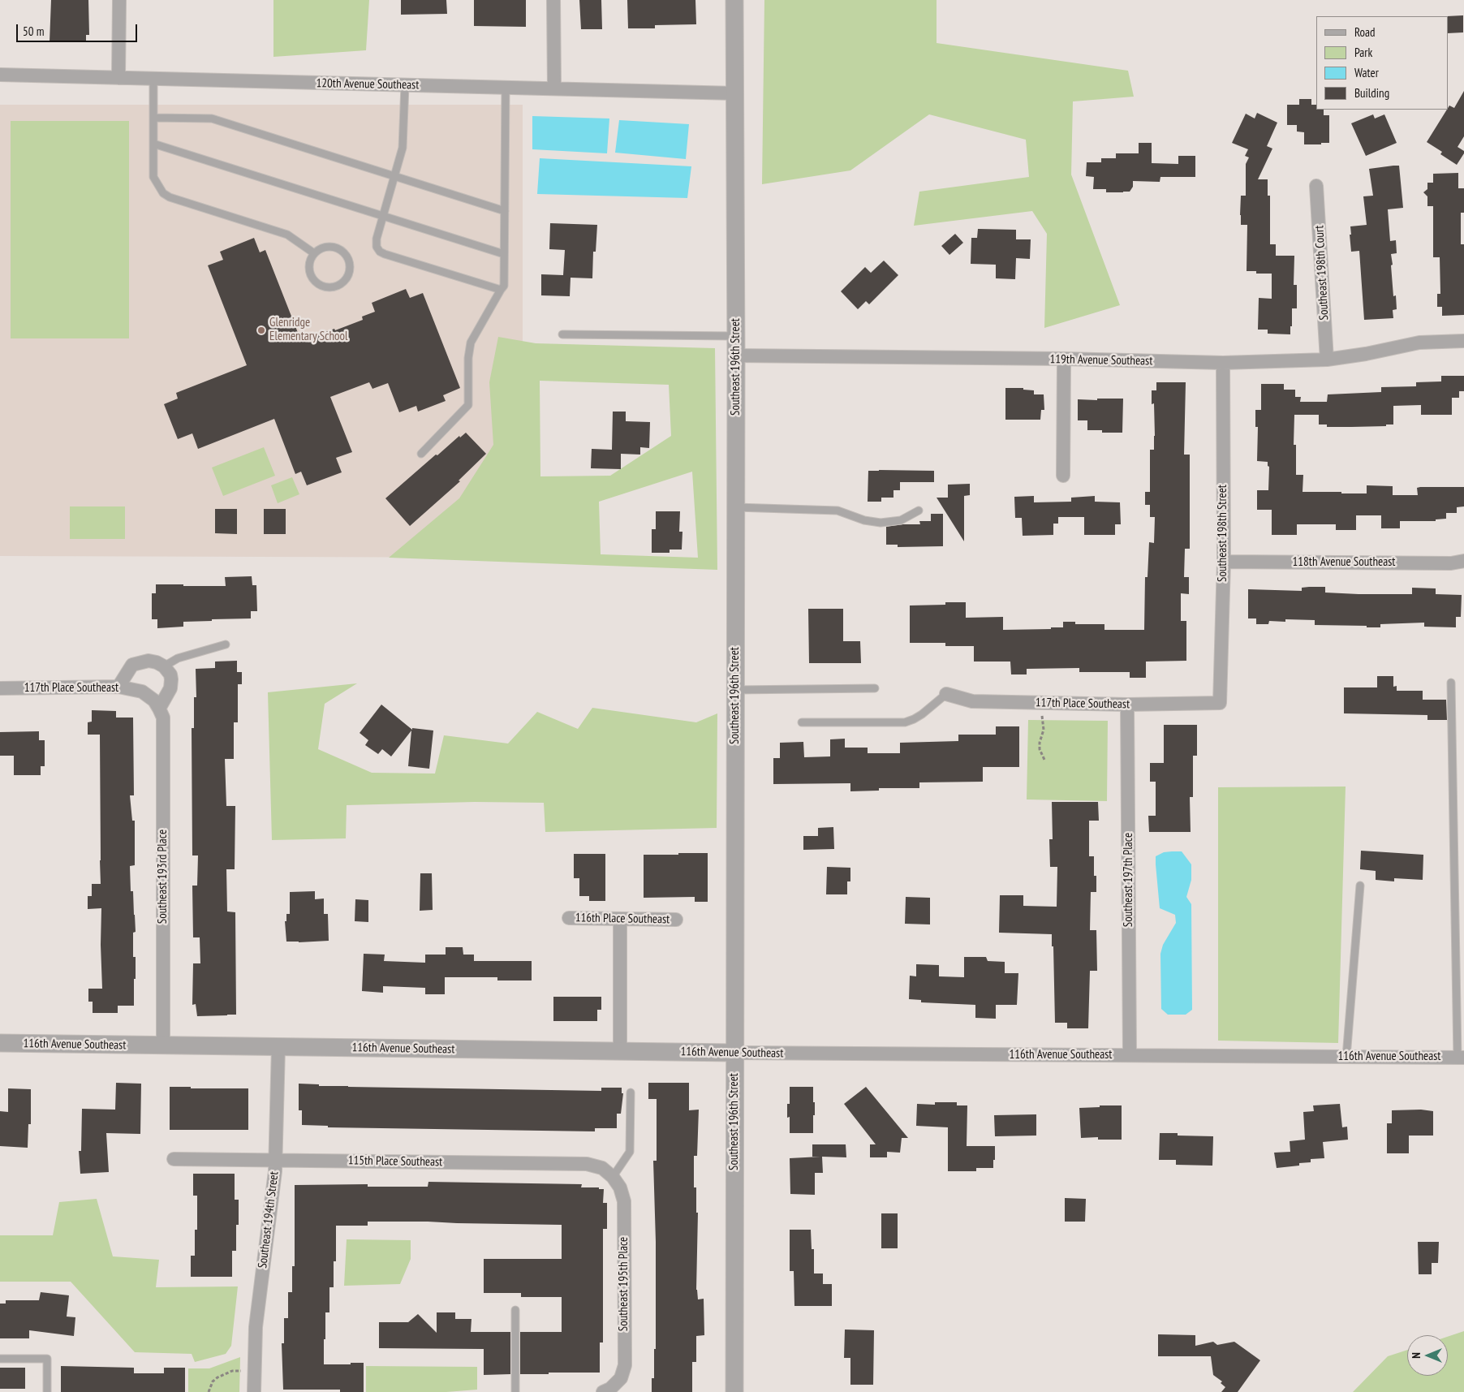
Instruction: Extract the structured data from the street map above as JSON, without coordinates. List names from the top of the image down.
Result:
{
  "streets": {
    "street": [
      "120th Avenue Southeast",
      "Southeast 198th Court",
      "119th Avenue Southeast",
      "Southeast 196th Street",
      "Southeast 198th Street",
      "118th Avenue Southeast",
      "117th Place Southeast",
      "Southeast 193rd Place",
      "Southeast 197th Place",
      "116th Place Southeast",
      "116th Avenue Southeast",
      "115th Place Southeast",
      "Southeast 194th Street",
      "Southeast 195th Place"
    ]
  },
  "crossings": [
    ["120th Avenue Southeast", "Southeast 196th Street"],
    ["Southeast 198th Court", "119th Avenue Southeast"],
    ["119th Avenue Southeast", "Southeast 196th Street"],
    ["119th Avenue Southeast", "Southeast 198th Street"],
    ["Southeast 196th Street", "116th Avenue Southeast"],
    ["Southeast 198th Street", "118th Avenue Southeast"],
    ["Southeast 198th Street", "117th Place Southeast"],
    ["117th Place Southeast", "Southeast 193rd Place"],
    ["117th Place Southeast", "Southeast 197th Place"],
    ["Southeast 193rd Place", "116th Avenue Southeast"],
    ["Southeast 197th Place", "116th Avenue Southeast"],
    ["116th Avenue Southeast", "Southeast 194th Street"],
    ["115th Place Southeast", "Southeast 194th Street"],
    ["115th Place Southeast", "Southeast 195th Place"]
  ],
  "places": ["Glenridge Elementary School"],
  "legend": [
    "Road",
    "Park",
    "Water",
    "Building"
  ],
  "scale_bar": "50 m",
  "north": "left"
}
